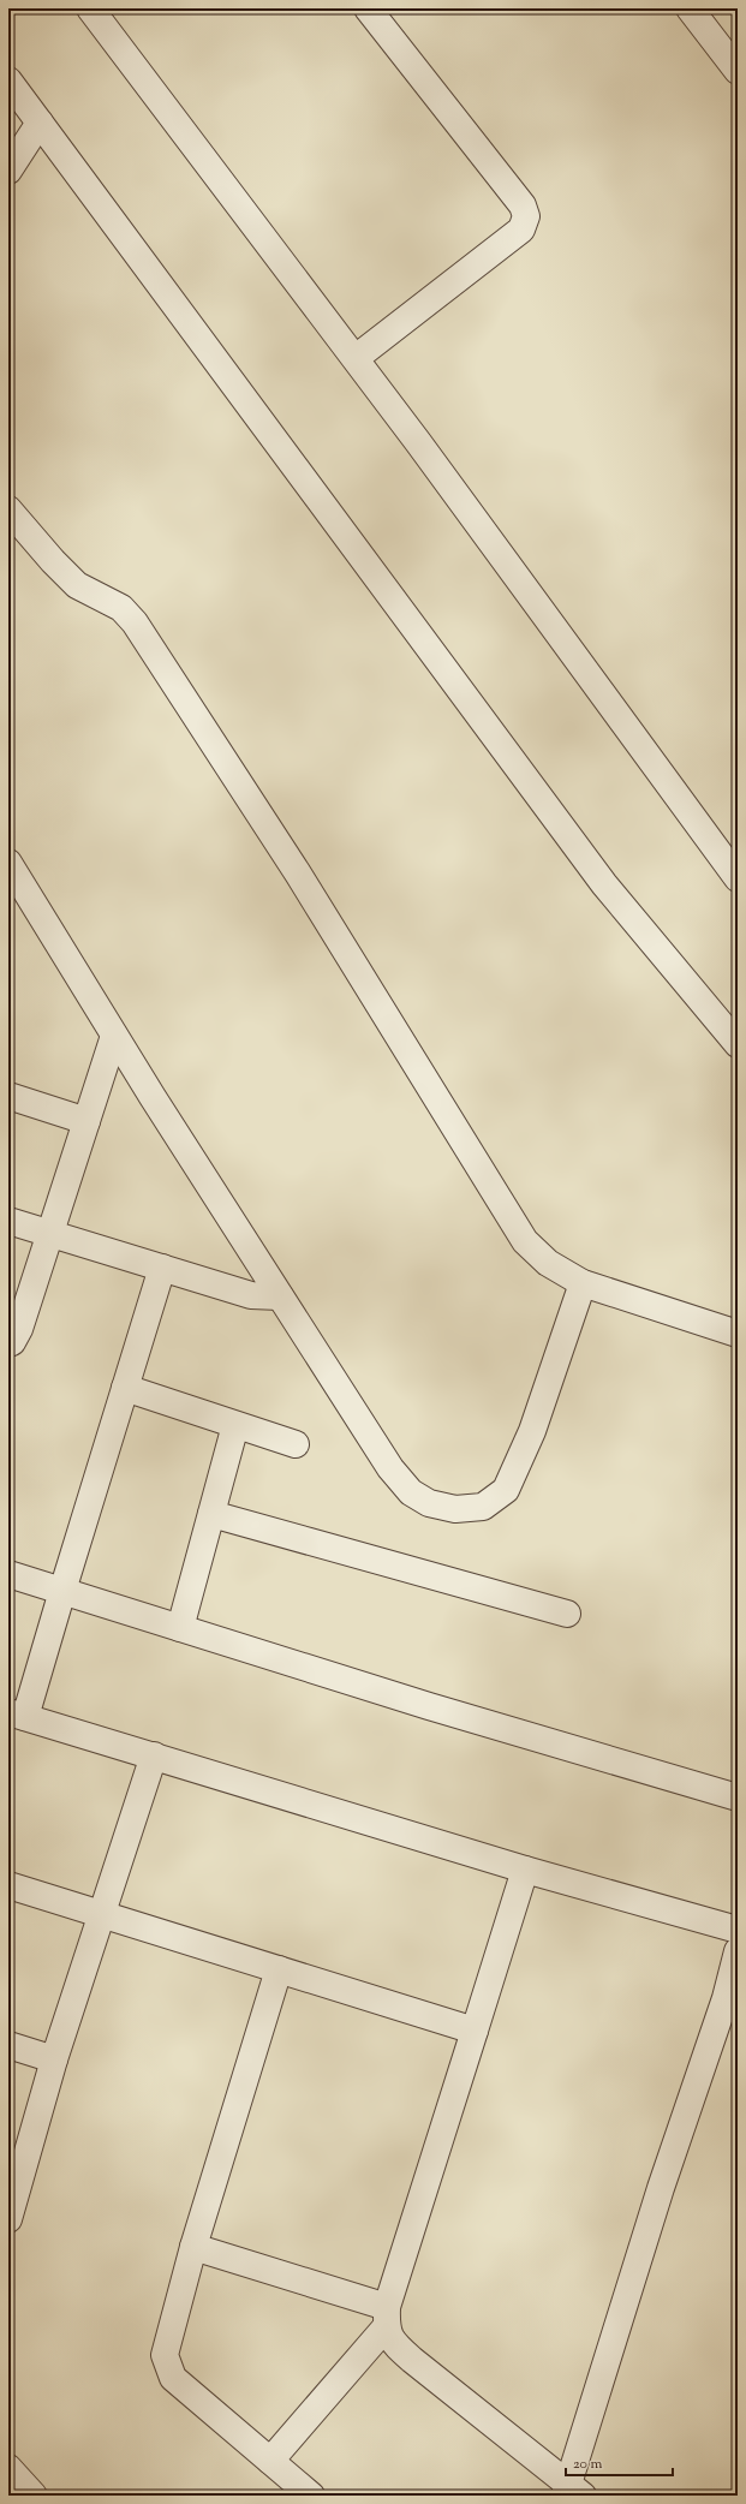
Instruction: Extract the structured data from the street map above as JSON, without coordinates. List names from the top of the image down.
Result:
{
  "scale_bar": "20 m"
}
